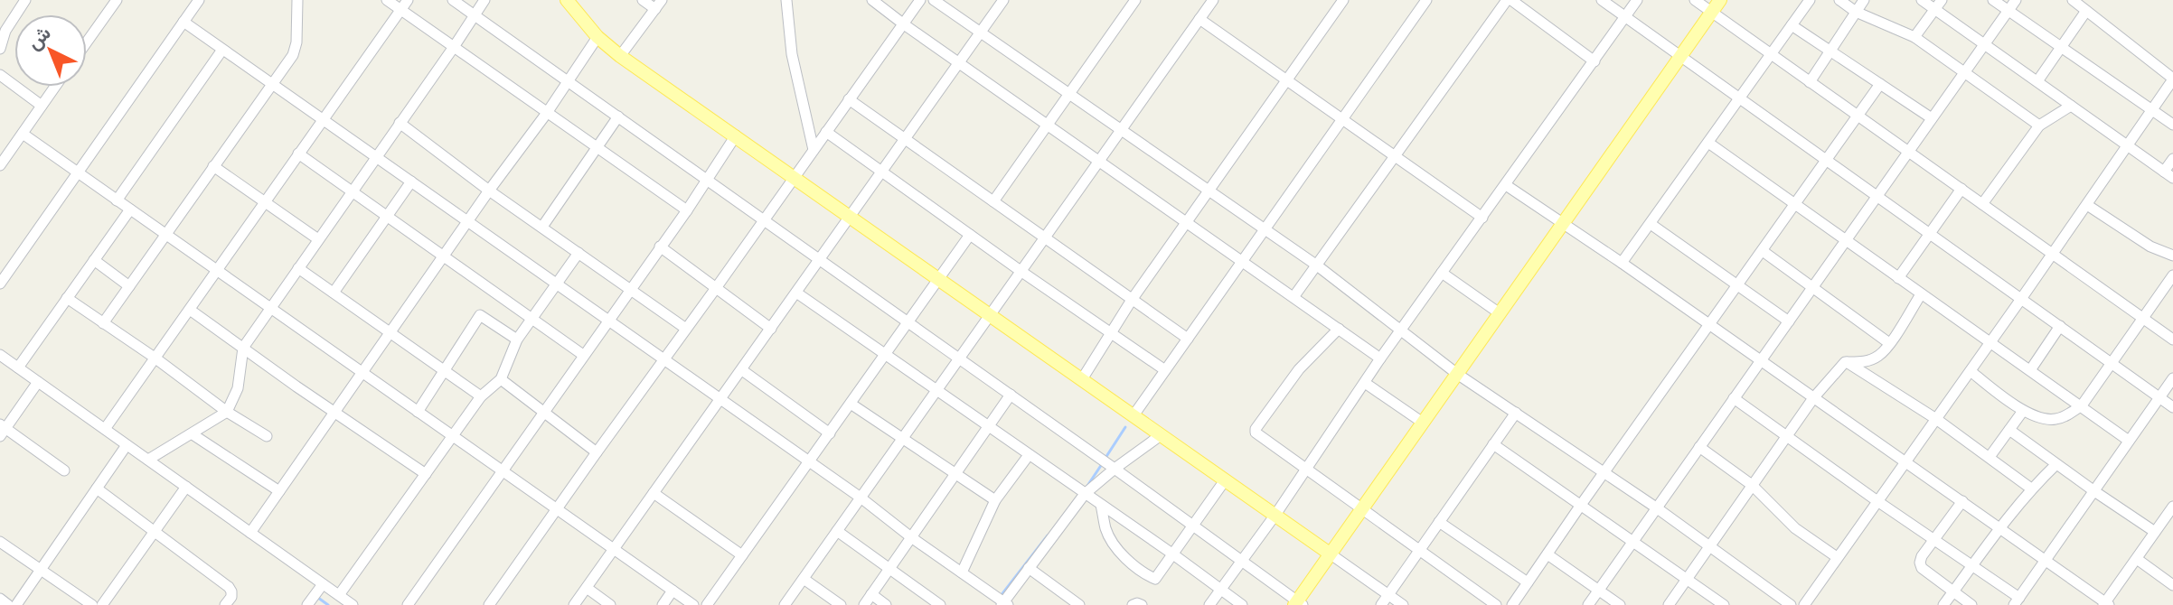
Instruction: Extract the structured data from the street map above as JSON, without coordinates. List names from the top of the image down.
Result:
{
  "north": "top left"
}
